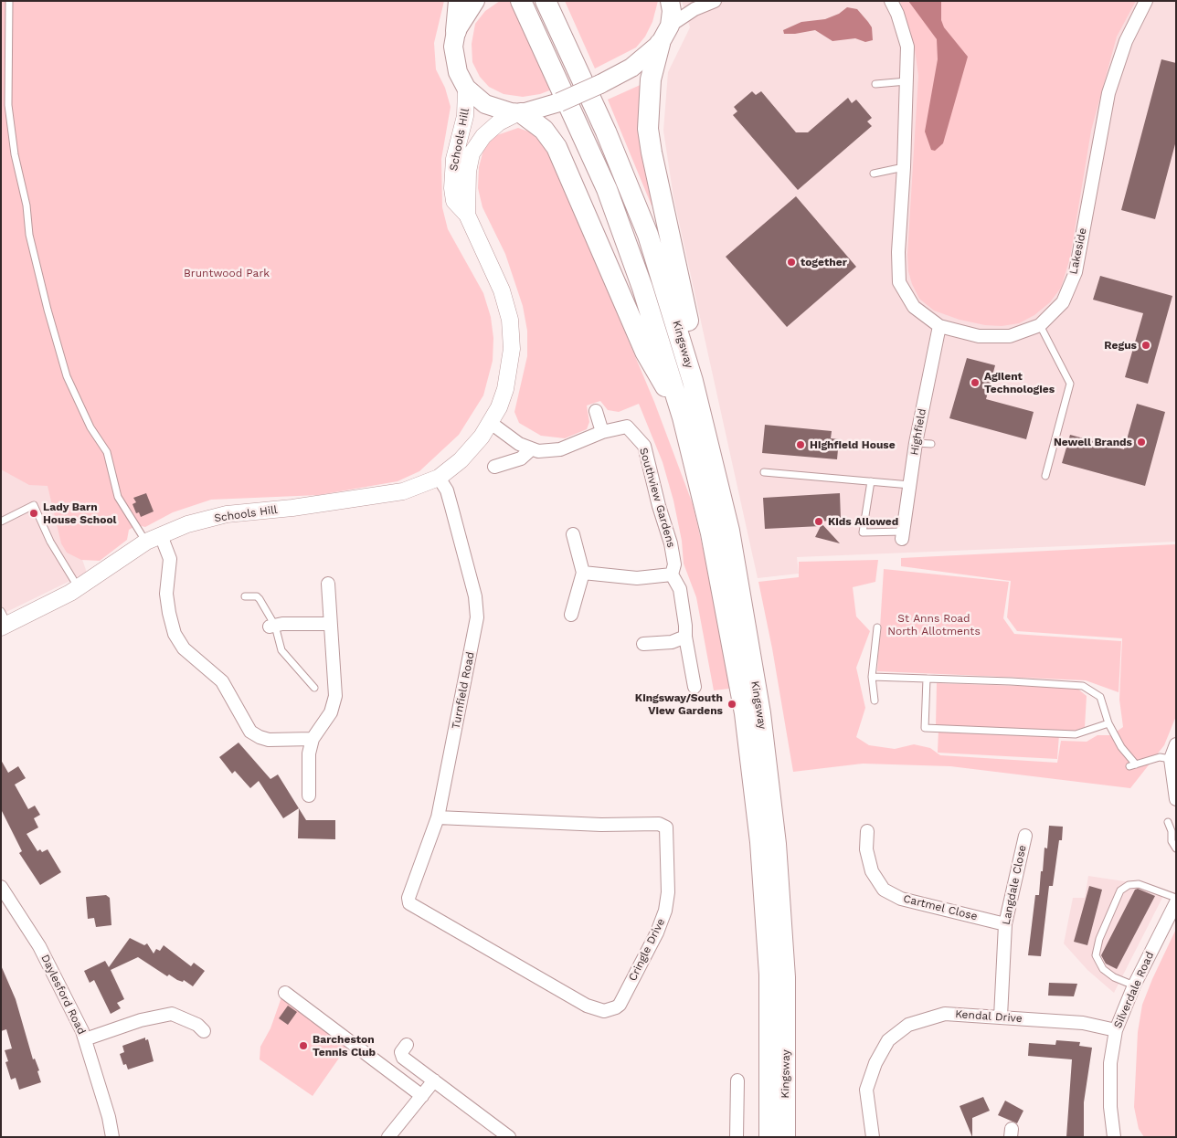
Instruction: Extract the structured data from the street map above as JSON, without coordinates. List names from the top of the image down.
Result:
{
  "streets": {
    "highway": ["Kingsway"],
    "street": [
      "Schools Hill",
      "Lakeside",
      "Highfield",
      "Southview Gardens",
      "Turnfield Road",
      "Langdale Close",
      "Cartmel Close",
      "Cringle Drive",
      "Silverdale Road",
      "Daylesford Road",
      "Kendal Drive"
    ]
  },
  "crossings": [
    ["Schools Hill", "Turnfield Road"],
    ["Lakeside", "Highfield"],
    ["Turnfield Road", "Cringle Drive"],
    ["Langdale Close", "Cartmel Close"],
    ["Langdale Close", "Kendal Drive"],
    ["Silverdale Road", "Kendal Drive"]
  ],
  "parks": ["Bruntwood Park", "St Anns Road North Allotments"],
  "places": [
    "together",
    "Regus",
    "Agilent Technologies",
    "Newell Brands",
    "Highfield House",
    "Lady Barn House School",
    "Kids Allowed",
    "Kingsway/South View Gardens",
    "Barcheston Tennis Club"
  ]
}
